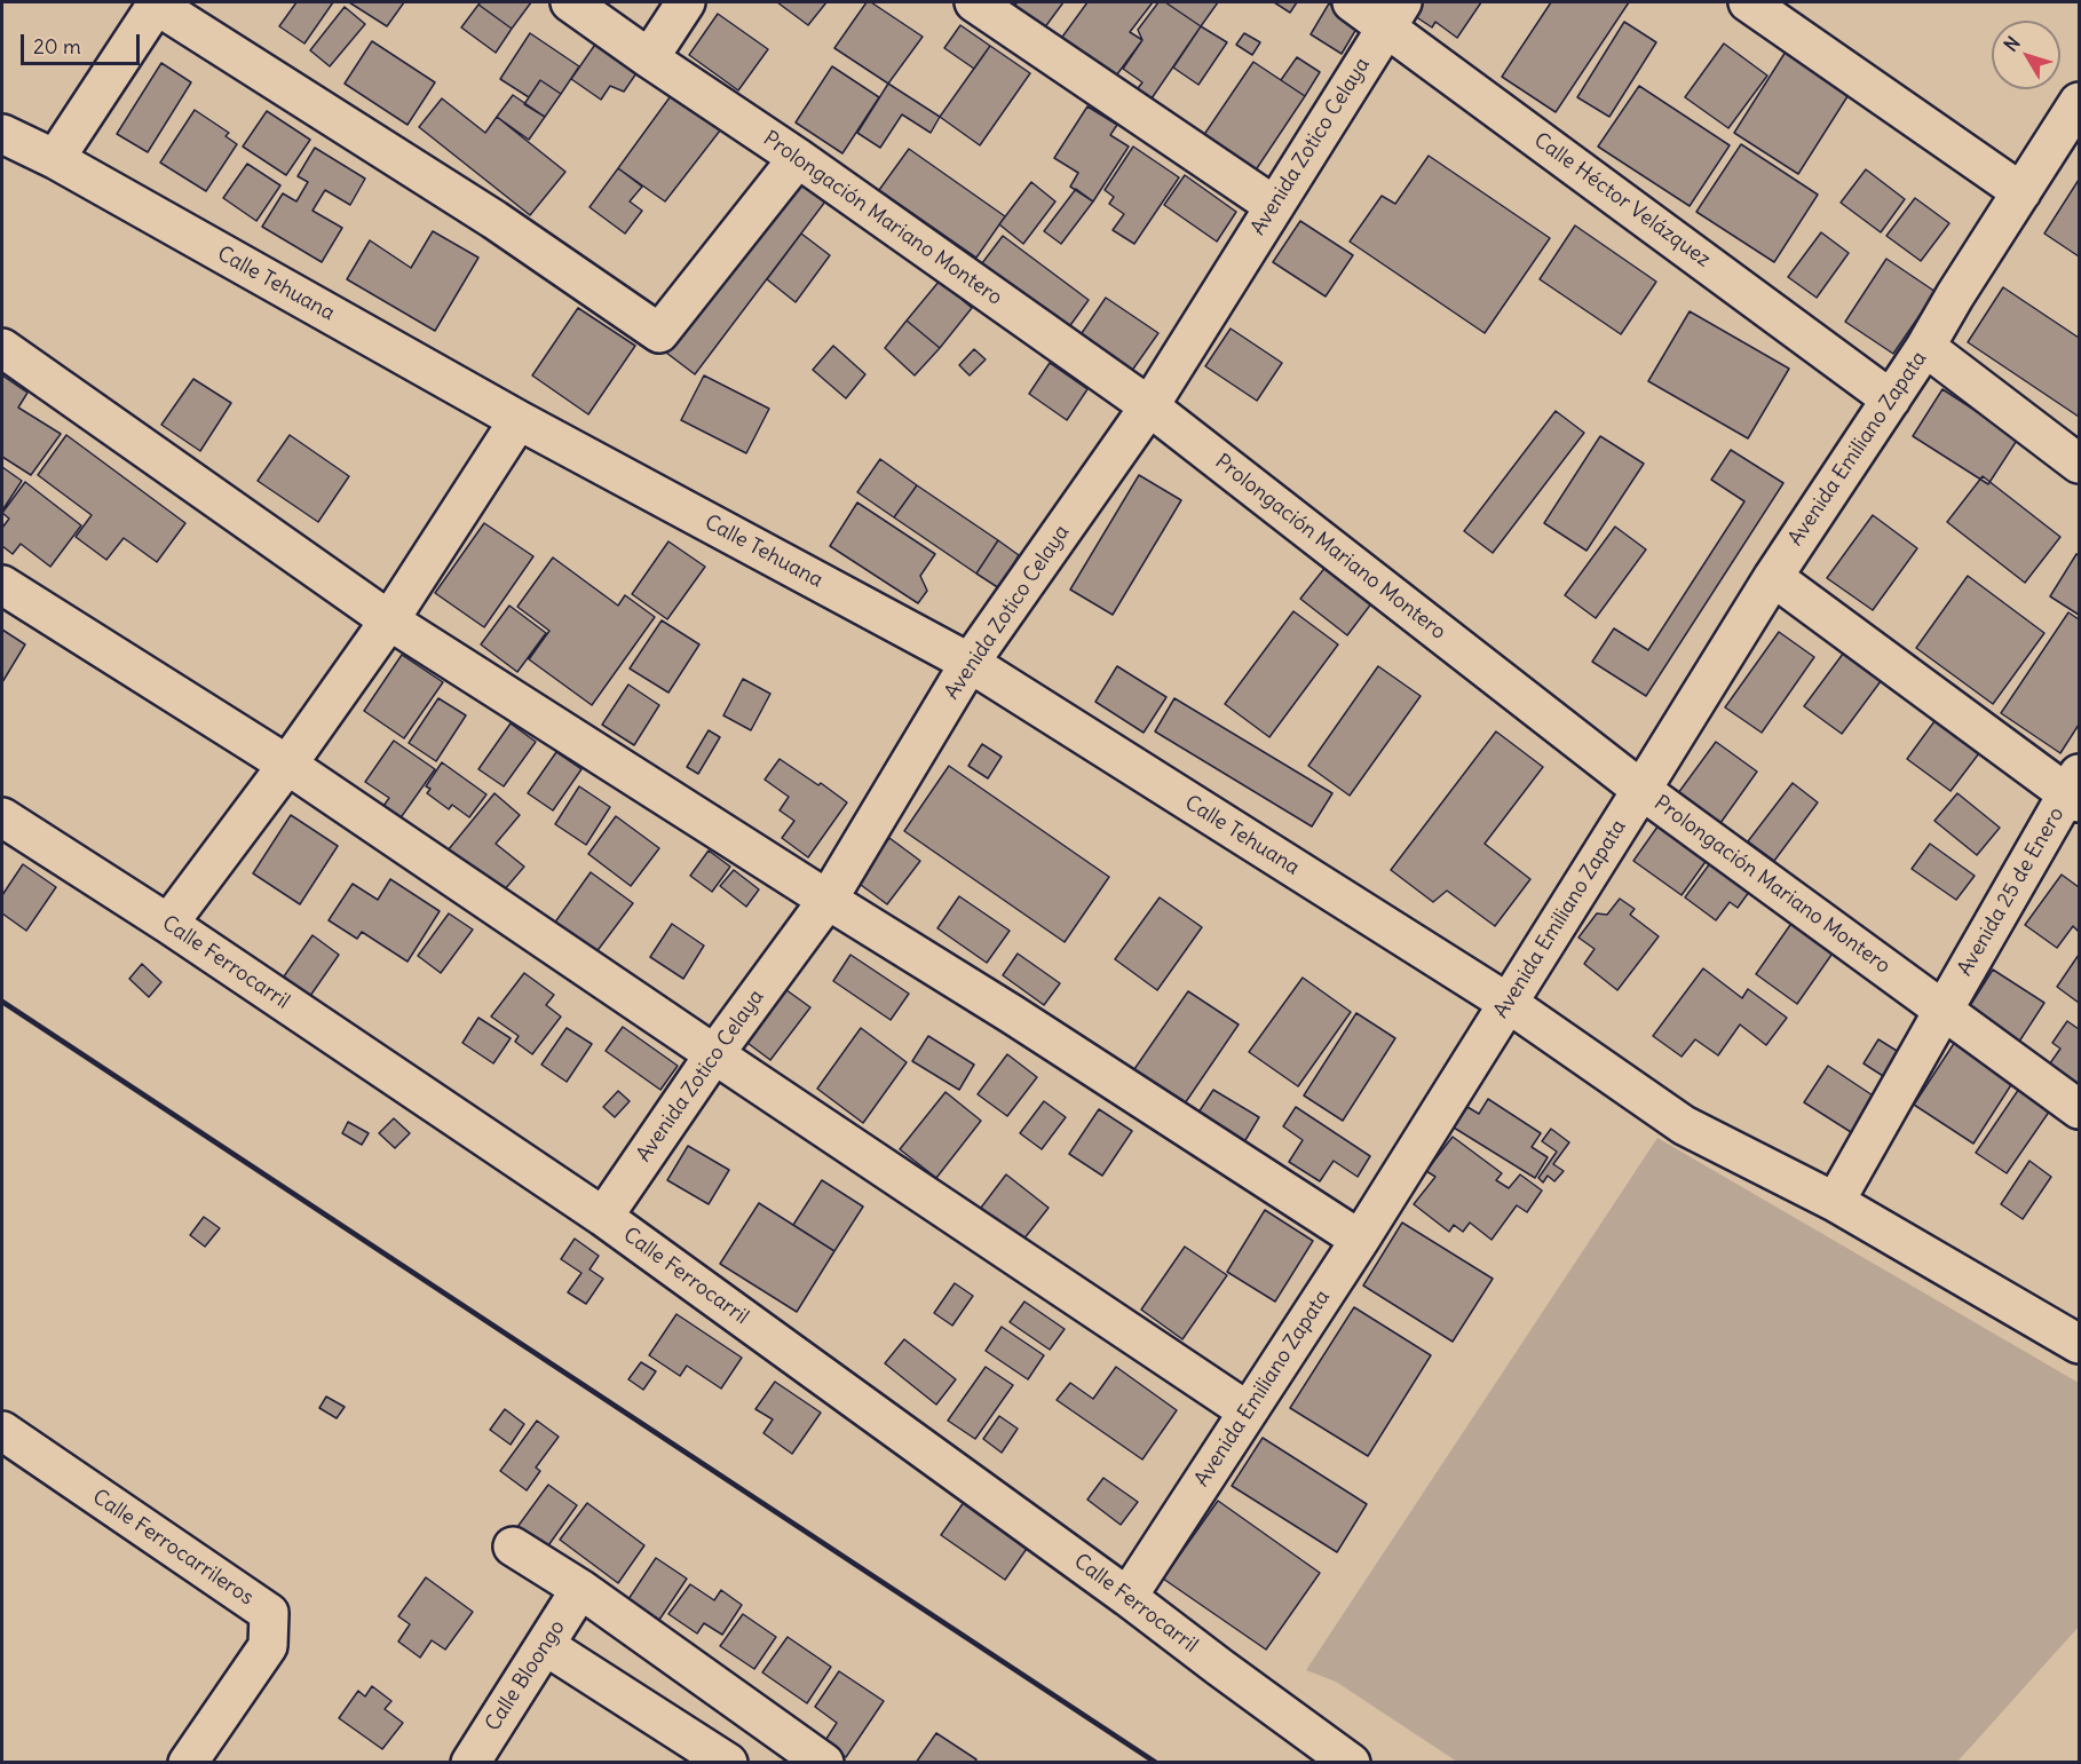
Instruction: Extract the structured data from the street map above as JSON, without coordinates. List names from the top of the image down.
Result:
{
  "streets": {
    "street": [
      "Avenida Zotico Celaya",
      "Calle Héctor Velázquez",
      "Prolongación Mariano Montero",
      "Calle Tehuana",
      "Avenida Emiliano Zapata",
      "Avenida 25 de Enero",
      "Calle Ferrocarril",
      "Calle Ferrocarrileros",
      "Calle Bloongo"
    ]
  },
  "crossings": [
    ["Avenida Zotico Celaya", "Calle Héctor Velázquez"],
    ["Avenida Zotico Celaya", "Prolongación Mariano Montero"],
    ["Avenida Zotico Celaya", "Calle Tehuana"],
    ["Avenida Zotico Celaya", "Calle Ferrocarril"],
    ["Calle Héctor Velázquez", "Avenida Emiliano Zapata"],
    ["Prolongación Mariano Montero", "Avenida Emiliano Zapata"],
    ["Prolongación Mariano Montero", "Avenida 25 de Enero"],
    ["Calle Tehuana", "Avenida Emiliano Zapata"],
    ["Calle Tehuana", "Avenida 25 de Enero"],
    ["Avenida Emiliano Zapata", "Calle Ferrocarril"]
  ],
  "scale_bar": "20 m",
  "north": "top left"
}
